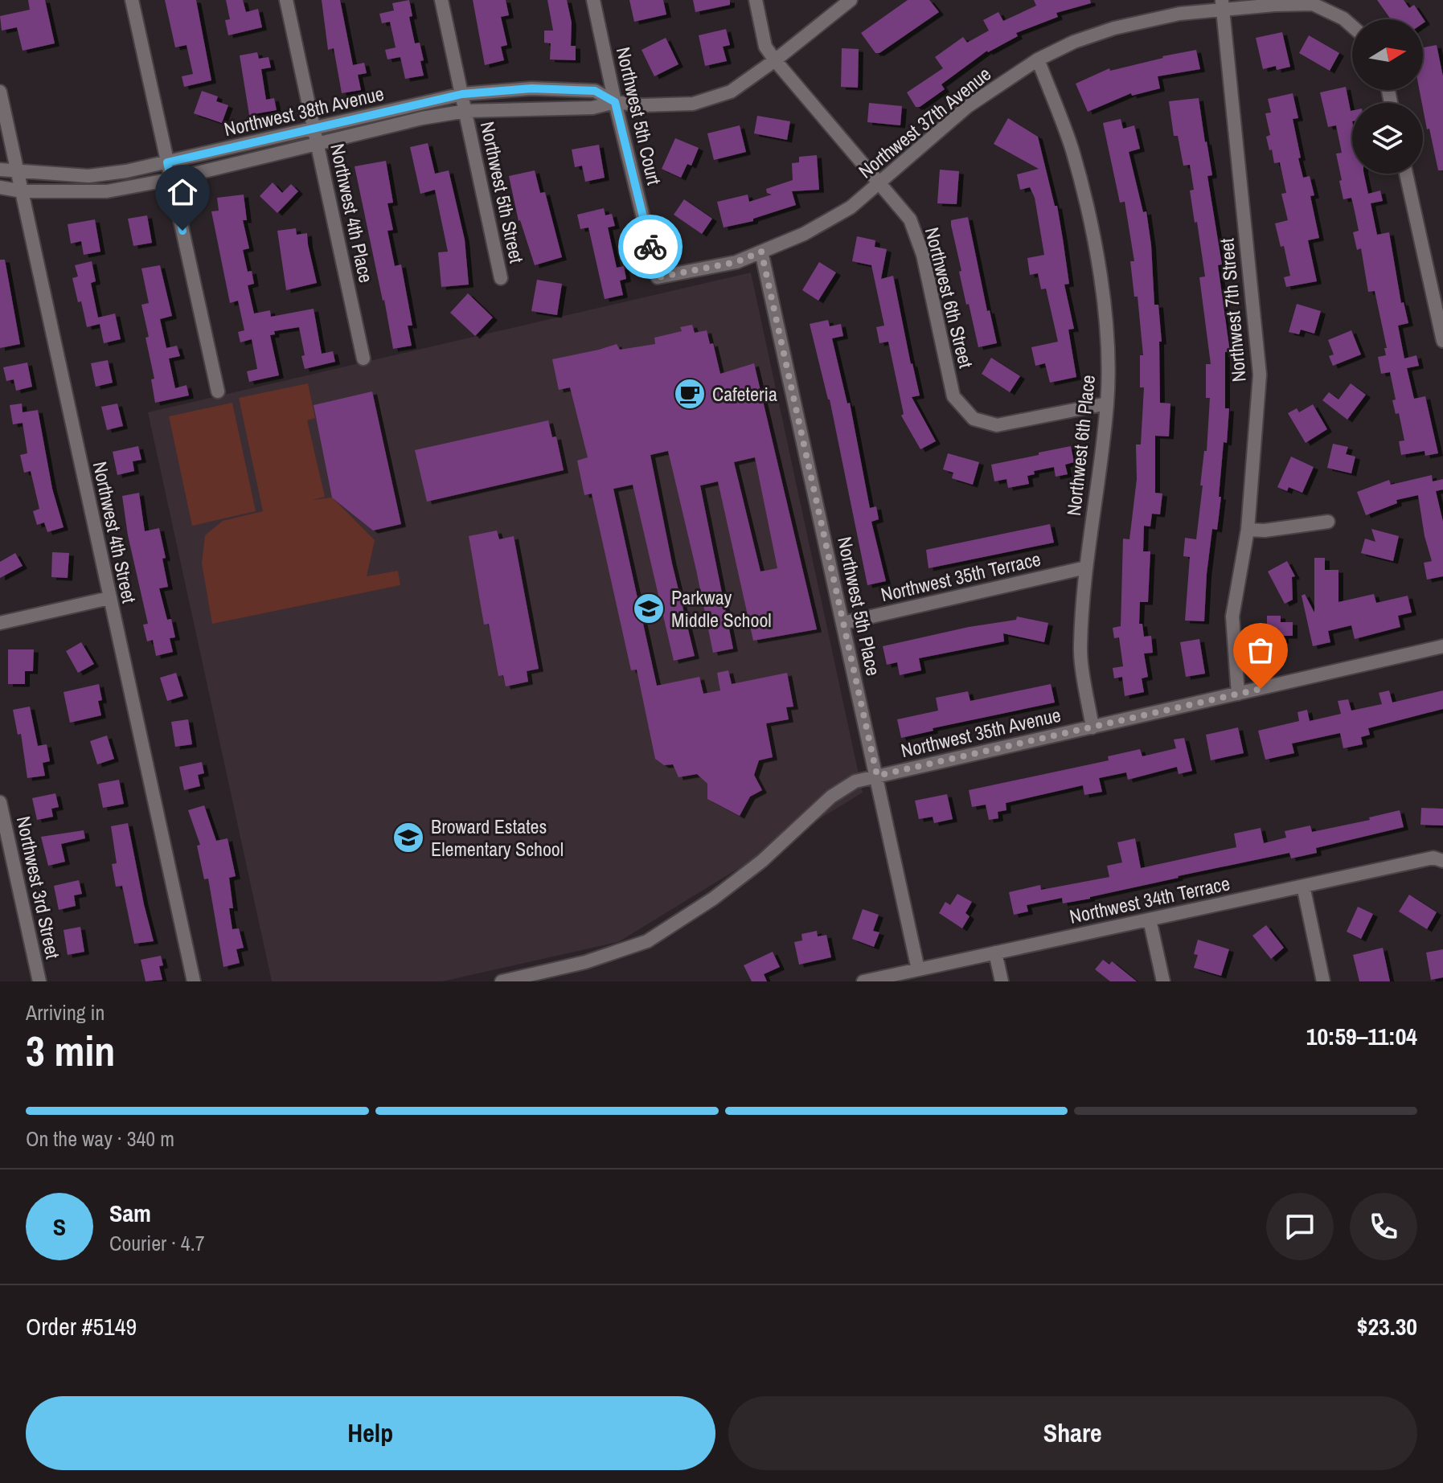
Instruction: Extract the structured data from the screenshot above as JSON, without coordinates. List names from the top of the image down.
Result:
{
  "streets": {
    "street": [
      "Northwest 38th Avenue",
      "Northwest 5th Court",
      "Northwest 37th Avenue",
      "Northwest 5th Street",
      "Northwest 4th Place",
      "Northwest 6th Street",
      "Northwest 7th Street",
      "Northwest 6th Place",
      "Northwest 4th Street",
      "Northwest 35th Terrace",
      "Northwest 5th Place",
      "Northwest 35th Avenue",
      "Northwest 3rd Street",
      "Northwest 34th Terrace"
    ]
  },
  "crossings": [
    ["Northwest 38th Avenue", "Northwest 5th Court"],
    ["Northwest 38th Avenue", "Northwest 5th Street"],
    ["Northwest 38th Avenue", "Northwest 4th Place"],
    ["Northwest 38th Avenue", "Northwest 6th Street"],
    ["Northwest 38th Avenue", "Northwest 4th Street"],
    ["Northwest 5th Court", "Northwest 37th Avenue"],
    ["Northwest 37th Avenue", "Northwest 6th Street"],
    ["Northwest 37th Avenue", "Northwest 7th Street"],
    ["Northwest 37th Avenue", "Northwest 6th Place"],
    ["Northwest 37th Avenue", "Northwest 5th Place"],
    ["Northwest 6th Street", "Northwest 6th Place"],
    ["Northwest 7th Street", "Northwest 35th Avenue"],
    ["Northwest 6th Place", "Northwest 35th Terrace"],
    ["Northwest 6th Place", "Northwest 35th Avenue"],
    ["Northwest 35th Terrace", "Northwest 5th Place"],
    ["Northwest 5th Place", "Northwest 35th Avenue"],
    ["Northwest 5th Place", "Northwest 34th Terrace"]
  ],
  "places": {
    "cafe": ["Cafeteria"],
    "school or university": ["Parkway Middle School", "Broward Estates Elementary School"]
  },
  "north": "right",
  "page": {
    "heading": ["3 min", "Arriving in", "10:59–11:04"],
    "panel": [
      "Sam",
      "Courier · 4.7",
      "Order #5149",
      "$23.30"
    ],
    "bar": "On the way · 340 m",
    "round": "S",
    "buttons": ["Help", "Share"]
  }
}
